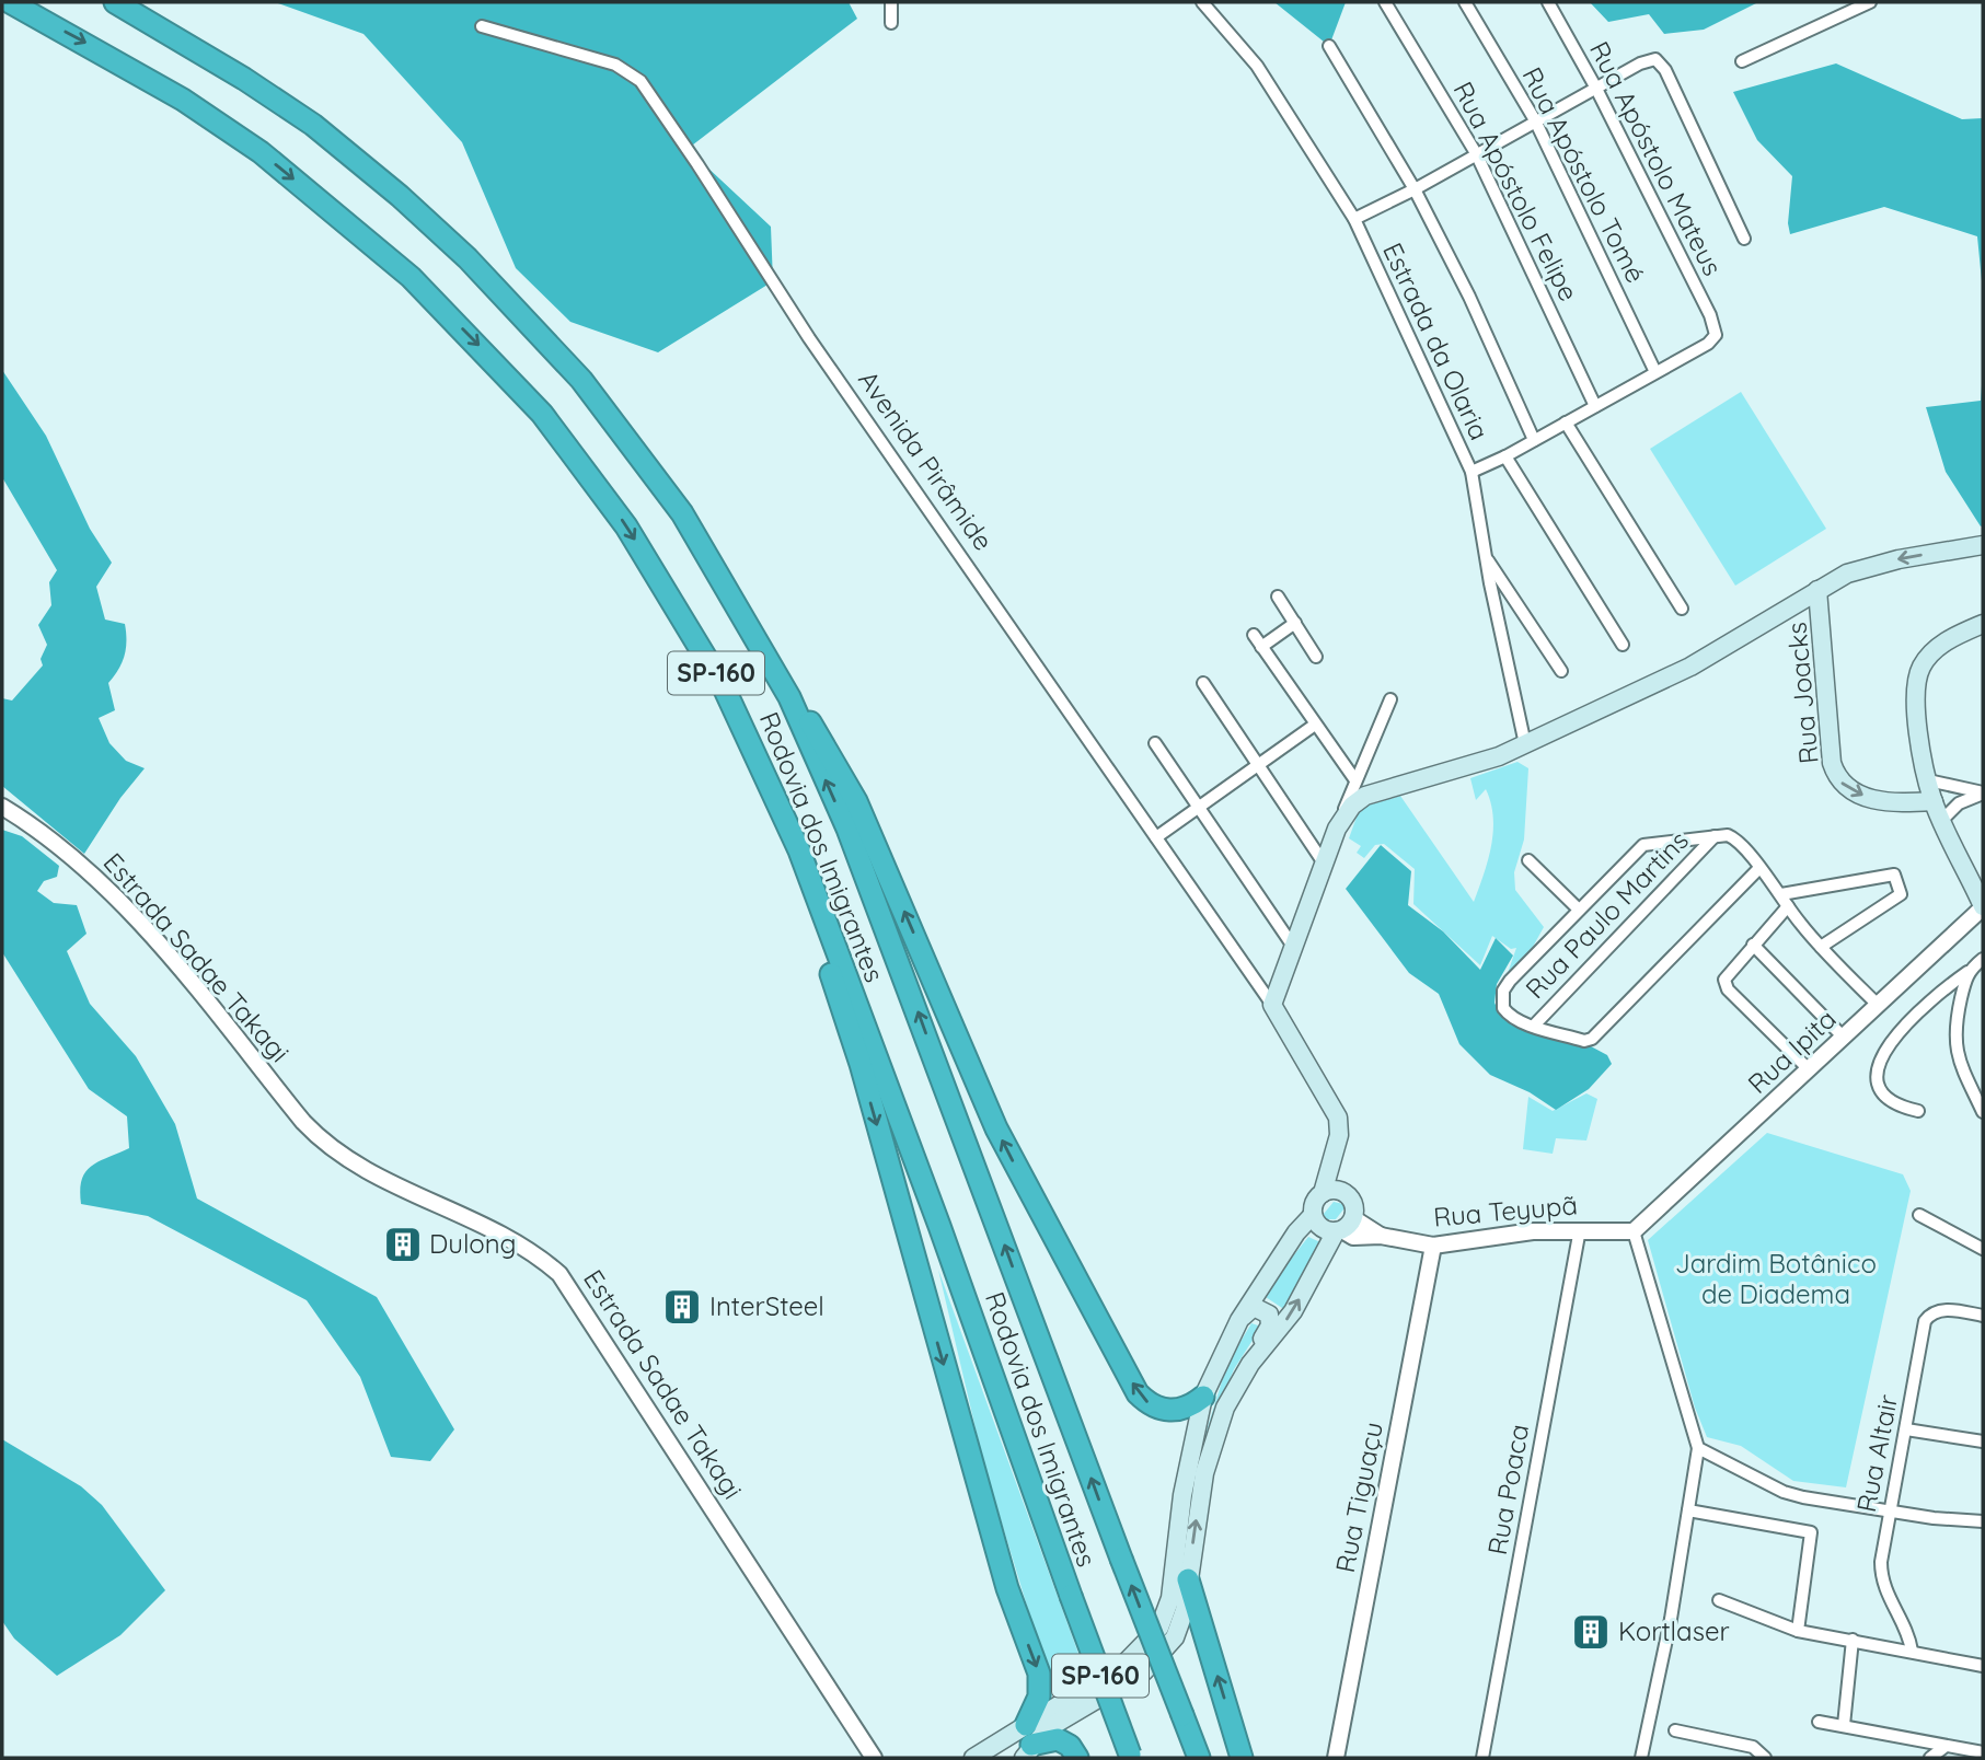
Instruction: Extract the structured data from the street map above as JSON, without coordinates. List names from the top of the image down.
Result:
{
  "streets": {
    "highway": ["SP-160", "Rodovia dos Imigrantes"],
    "main road": ["Rua Joacks"],
    "street": [
      "Rua Apóstolo Mateus",
      "Rua Apóstolo Tomé",
      "Rua Apóstolo Felipe",
      "Estrada da Olaria",
      "Avenida Pirâmide",
      "Rua Paulo Martins",
      "Estrada Sadae Takagi",
      "Rua Ipita",
      "Rua Teyupã",
      "Rua Altair",
      "Rua Poaca",
      "Rua Tiguaçu"
    ]
  },
  "crossings": [
    ["Rua Apóstolo Mateus", "Rua Apóstolo Tomé"],
    ["Rua Ipita", "Rua Teyupã"],
    ["Rua Teyupã", "Rua Poaca"],
    ["Rua Teyupã", "Rua Tiguaçu"]
  ],
  "one_way": ["Rua Joacks"],
  "parks": ["Jardim Botânico de Diadema"],
  "places": {
    "building": ["Dulong", "InterSteel", "Kortlaser"]
  }
}
